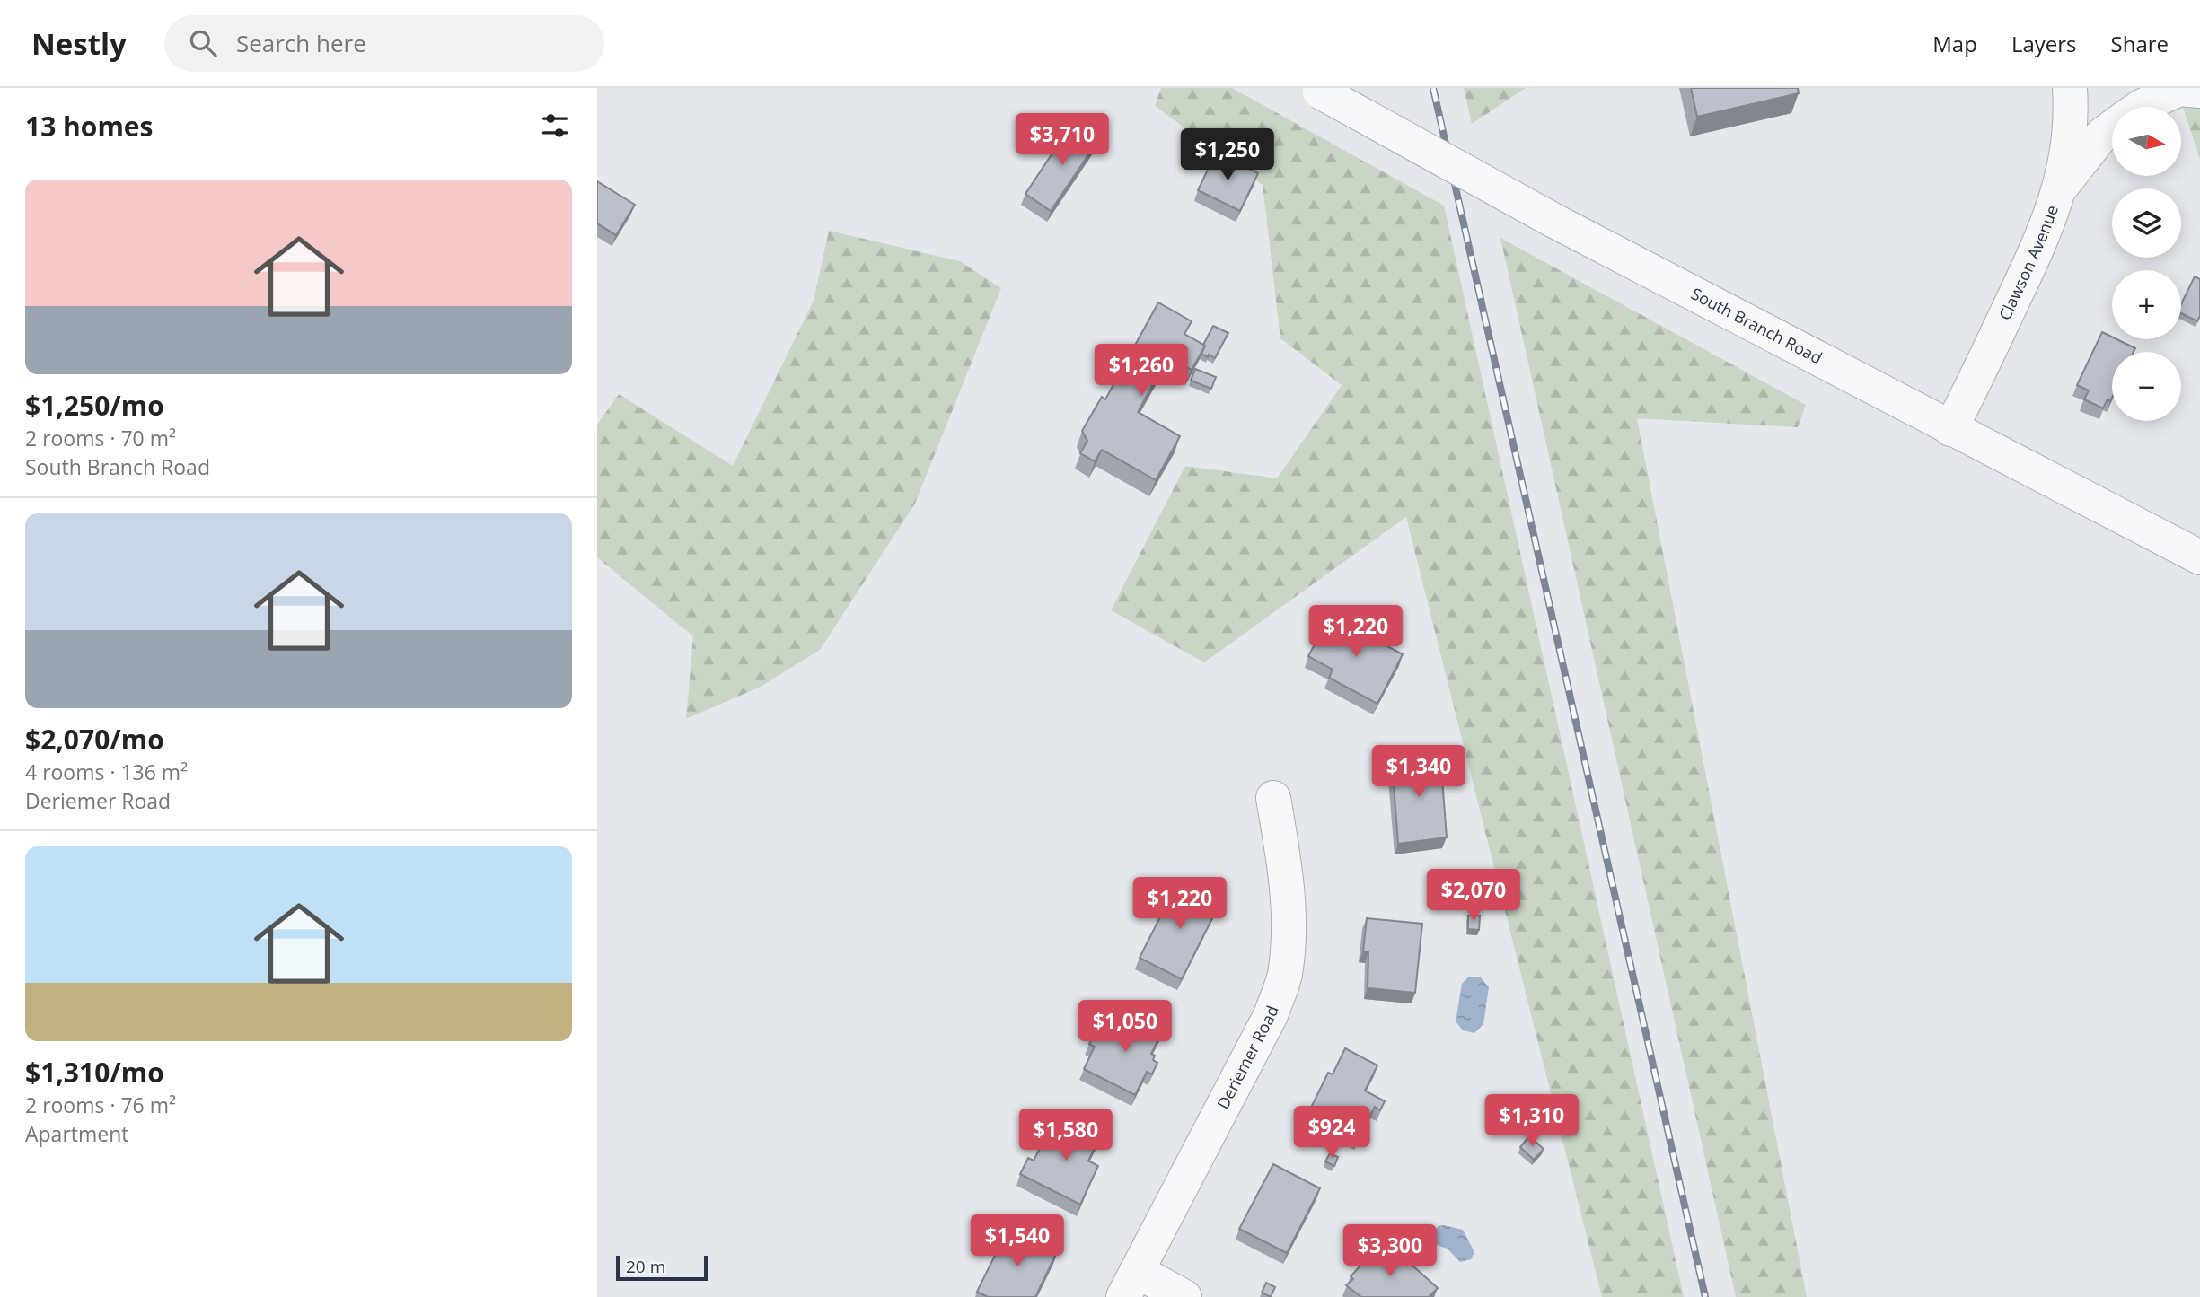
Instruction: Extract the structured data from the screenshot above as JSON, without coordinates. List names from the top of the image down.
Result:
{
  "streets": {
    "street": ["Clawson Avenue", "South Branch Road", "Deriemer Road"]
  },
  "crossings": [
    ["Clawson Avenue", "South Branch Road"]
  ],
  "scale_bar": "20 m",
  "north": "right",
  "page": {
    "header": "Nestly",
    "search": "Search here",
    "nav": ["Map", "Layers", "Share"],
    "heading": "13 homes",
    "map_buttons": ["+", "−"],
    "price": [
      "$3,710",
      "$1,250",
      "$1,260",
      "$1,220",
      "$1,340",
      "$2,070",
      "$1,220",
      "$1,050",
      "$1,310",
      "$924",
      "$1,580",
      "$1,540",
      "$3,300"
    ],
    "list": [
      {
        "name": "$1,250/mo",
        "note": "2 rooms · 70 m² · South Branch Road"
      },
      {
        "name": "$2,070/mo",
        "note": "4 rooms · 136 m² · Deriemer Road"
      },
      {
        "name": "$1,310/mo",
        "note": "2 rooms · 76 m² · Apartment"
      }
    ],
    "scale": "20 m"
  }
}
